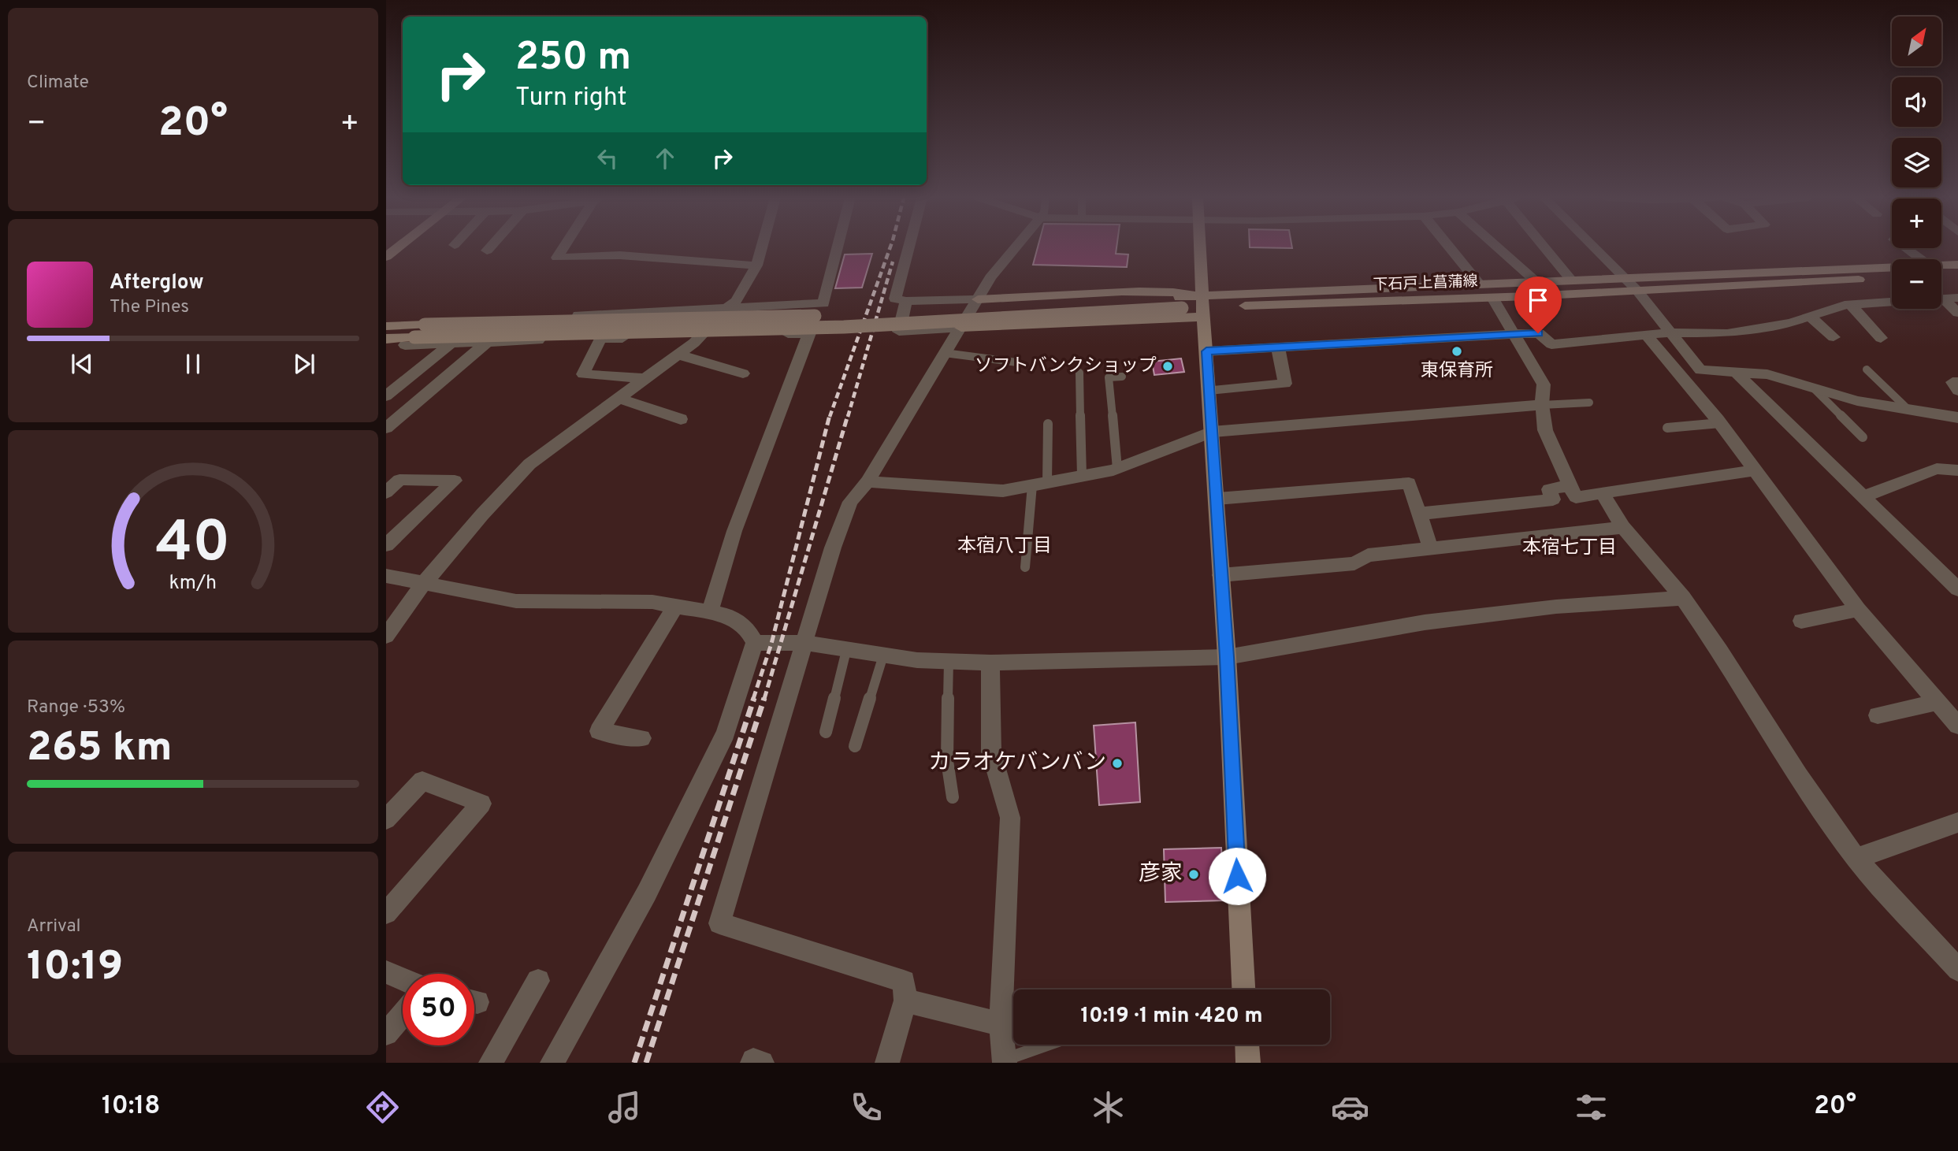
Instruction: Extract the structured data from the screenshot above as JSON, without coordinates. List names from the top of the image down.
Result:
{
  "streets": {
    "main road": ["下石戸上菖蒲線"]
  },
  "districts": ["本宿八丁目", "本宿七丁目"],
  "places": [
    "東保育所",
    "ソフトバンクショップ",
    "カラオケバンバン",
    "彦家"
  ],
  "north": "top right",
  "page": {
    "tile": [
      "Climate",
      ["Range · 53%", "265 km"],
      ["Arrival", "10:19"]
    ],
    "map_buttons": ["+", "−"],
    "turn": ["250 m", "Turn right"],
    "heat": ["−", "20°", "+"],
    "song": ["Afterglow", "The Pines"],
    "limit": "50",
    "trip": "10:19 · 1 min · 420 m",
    "tabs": ["10:18", "20°"],
    "gauge": ["40", "km/h"]
  }
}
